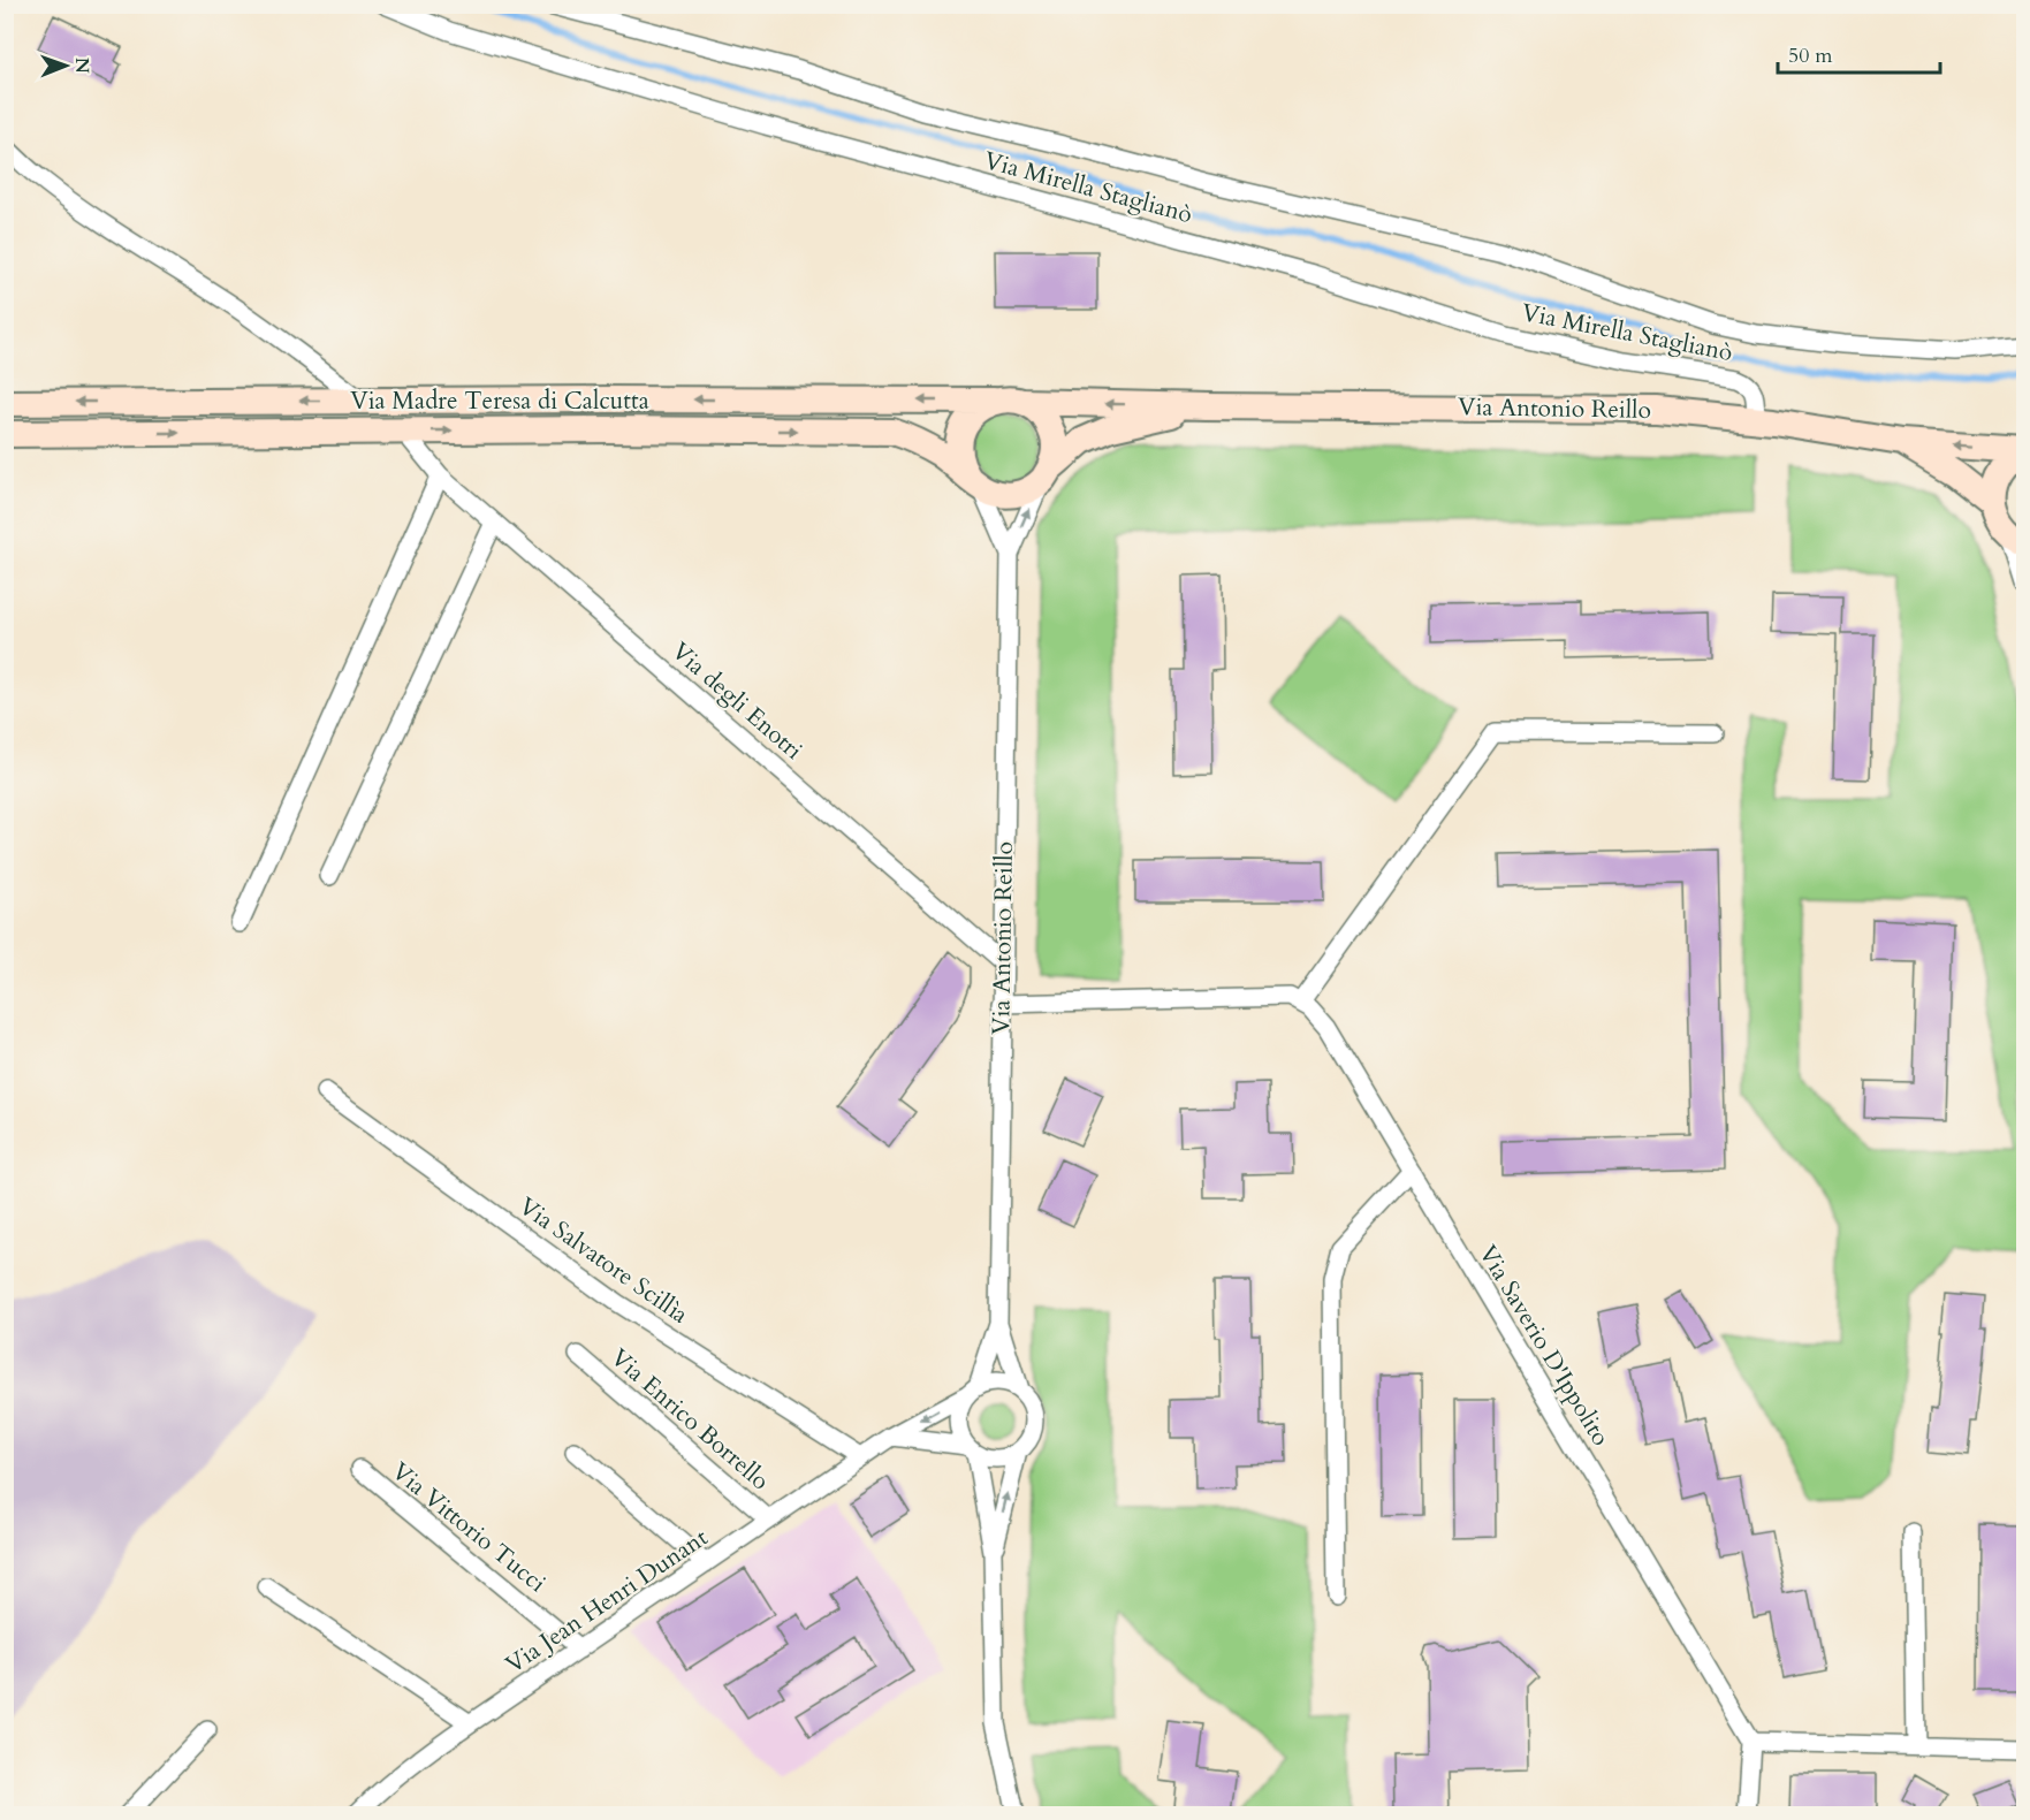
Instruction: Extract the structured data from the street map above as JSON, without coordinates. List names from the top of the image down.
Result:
{
  "streets": {
    "main road": ["Via Madre Teresa di Calcutta", "Via Antonio Reillo"],
    "street": [
      "Via Mirella Staglianò",
      "Via degli Enotri",
      "Via Salvatore Scillìa",
      "Via Saverio D'Ippolito",
      "Via Enrico Borrello",
      "Via Vittorio Tucci",
      "Via Jean Henri Dunant"
    ]
  },
  "crossings": [
    ["Via Mirella Staglianò", "Via Antonio Reillo"],
    ["Via Madre Teresa di Calcutta", "Via Antonio Reillo"],
    ["Via Madre Teresa di Calcutta", "Via degli Enotri"],
    ["Via Antonio Reillo", "Via degli Enotri"],
    ["Via Antonio Reillo", "Via Jean Henri Dunant"],
    ["Via Salvatore Scillìa", "Via Jean Henri Dunant"],
    ["Via Enrico Borrello", "Via Jean Henri Dunant"],
    ["Via Vittorio Tucci", "Via Jean Henri Dunant"]
  ],
  "scale_bar": "50 m",
  "north": "right"
}
